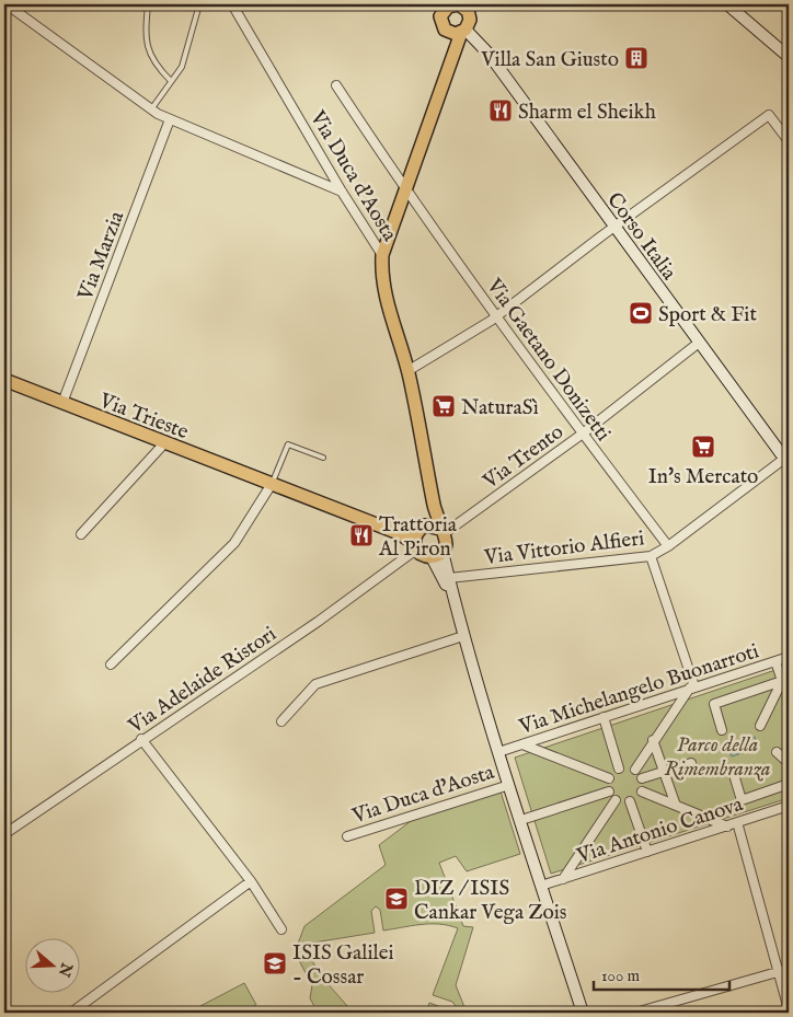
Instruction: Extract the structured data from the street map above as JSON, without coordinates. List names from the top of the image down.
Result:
{
  "streets": {
    "main road": ["Via Duca d'Aosta", "Corso Italia", "Via Trieste"],
    "street": [
      "Via Marzia",
      "Via Gaetano Donizetti",
      "Via Trento",
      "Via Vittorio Alfieri",
      "Via Adelaide Ristori",
      "Via Michelangelo Buonarroti",
      "Via Antonio Canova"
    ]
  },
  "crossings": [
    ["Via Duca d'Aosta", "Via Trieste"],
    ["Via Duca d'Aosta", "Via Trento"],
    ["Via Duca d'Aosta", "Via Vittorio Alfieri"],
    ["Via Duca d'Aosta", "Via Adelaide Ristori"],
    ["Via Duca d'Aosta", "Via Michelangelo Buonarroti"],
    ["Via Duca d'Aosta", "Via Antonio Canova"],
    ["Corso Italia", "Via Trento"],
    ["Corso Italia", "Via Vittorio Alfieri"],
    ["Via Marzia", "Via Trieste"],
    ["Via Gaetano Donizetti", "Via Trento"],
    ["Via Gaetano Donizetti", "Via Vittorio Alfieri"],
    ["Via Trieste", "Via Trento"],
    ["Via Trieste", "Via Adelaide Ristori"],
    ["Via Trento", "Via Adelaide Ristori"]
  ],
  "parks": ["Parco della Rimembranza"],
  "places": {
    "building": ["Villa San Giusto"],
    "restaurant": ["Sharm el Sheikh", "Trattoria Al Piron"],
    "sports": ["Sport & Fit"],
    "supermarket": ["NaturaSì", "In's Mercato"],
    "school or university": ["DIZ / ISIS Cankar Vega Zois", "ISIS Galilei - Cossar"]
  },
  "scale_bar": "100 m",
  "north": "right"
}
